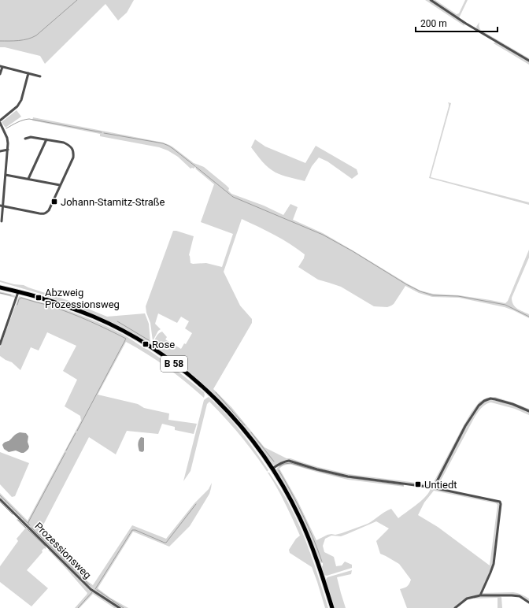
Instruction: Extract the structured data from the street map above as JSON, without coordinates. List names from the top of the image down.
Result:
{
  "streets": {
    "main road": ["B 58"],
    "street": ["Prozessionsweg"]
  },
  "places": {
    "transit": [
      "Johann-Stamitz-Straße",
      "Abzweig Prozessionsweg",
      "Rose",
      "Untiedt"
    ]
  },
  "scale_bar": "200 m"
}
